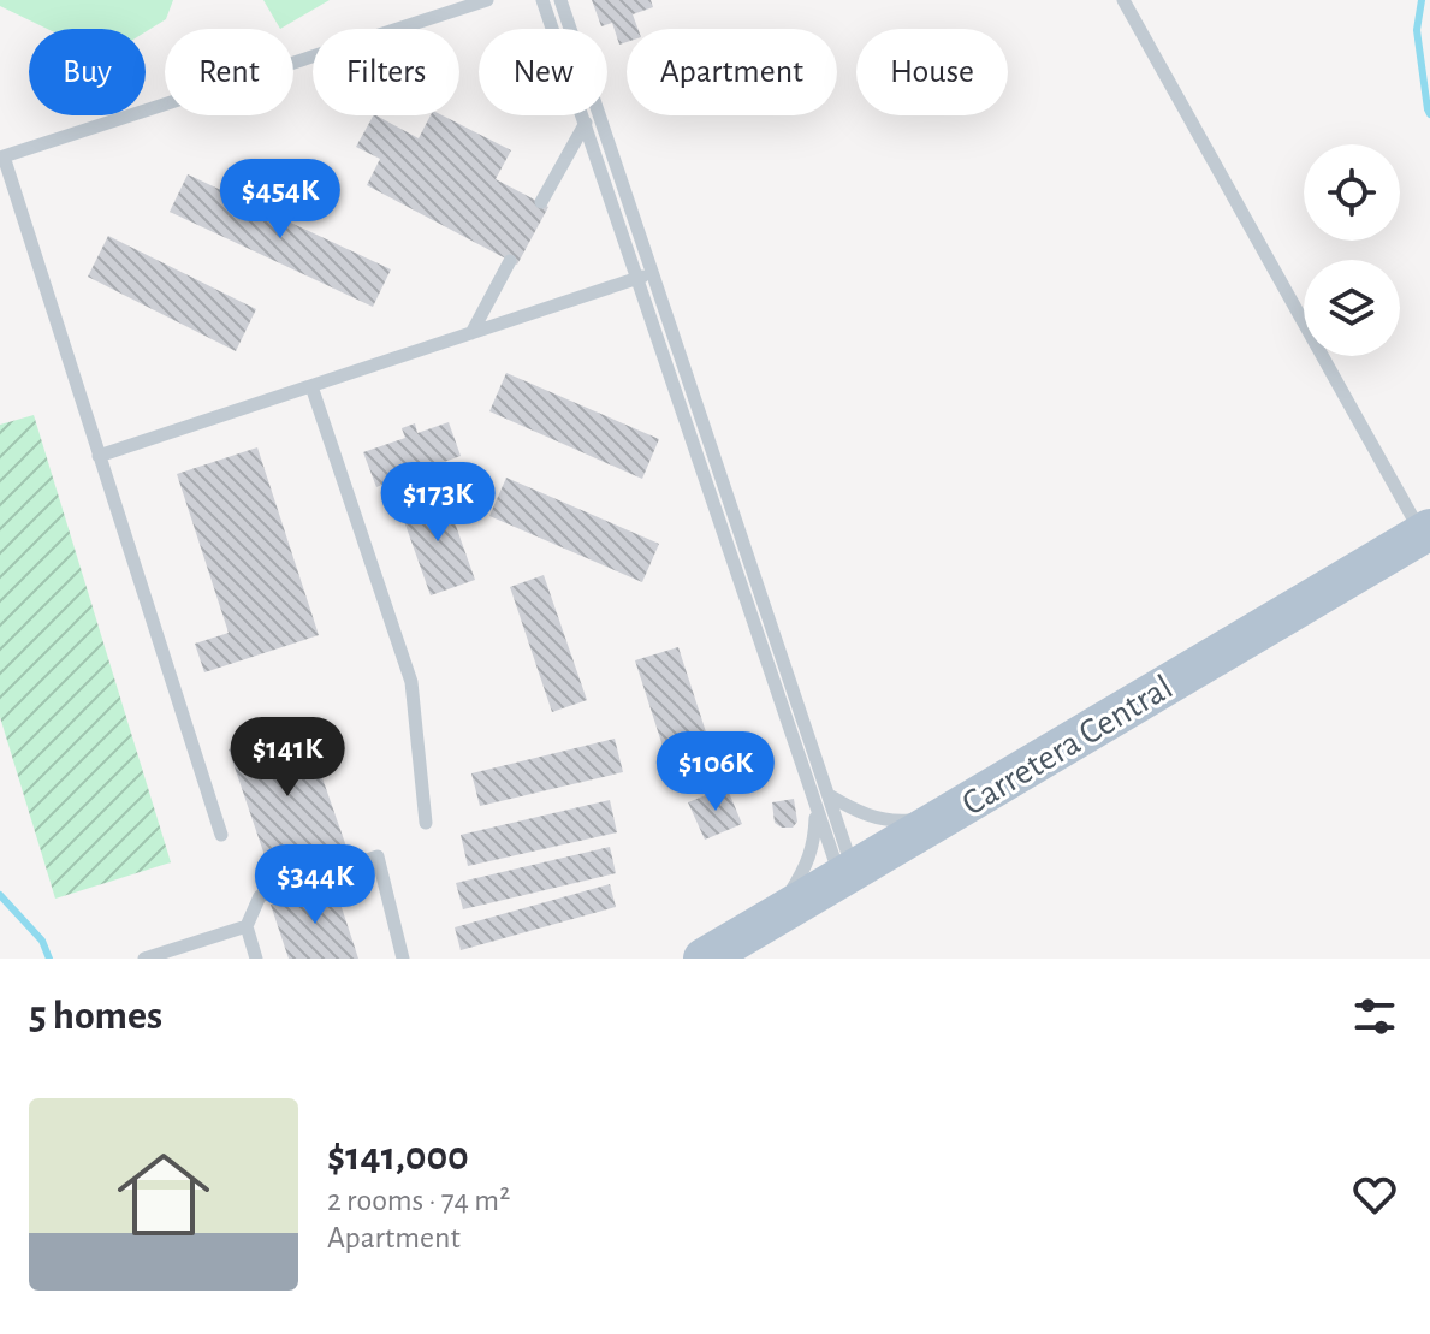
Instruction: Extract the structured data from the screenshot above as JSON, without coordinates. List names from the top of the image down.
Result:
{
  "streets": {
    "main road": ["Carretera Central"]
  },
  "page": {
    "chip": [
      "Buy",
      "Rent",
      "Filters",
      "New",
      "Apartment",
      "House"
    ],
    "price": [
      "$454K",
      "$173K",
      "$141K",
      "$106K",
      "$344K"
    ],
    "heading": "5 homes",
    "list": [
      {
        "name": "$141,000",
        "note": "2 rooms · 74 m² · Apartment"
      }
    ]
  }
}
